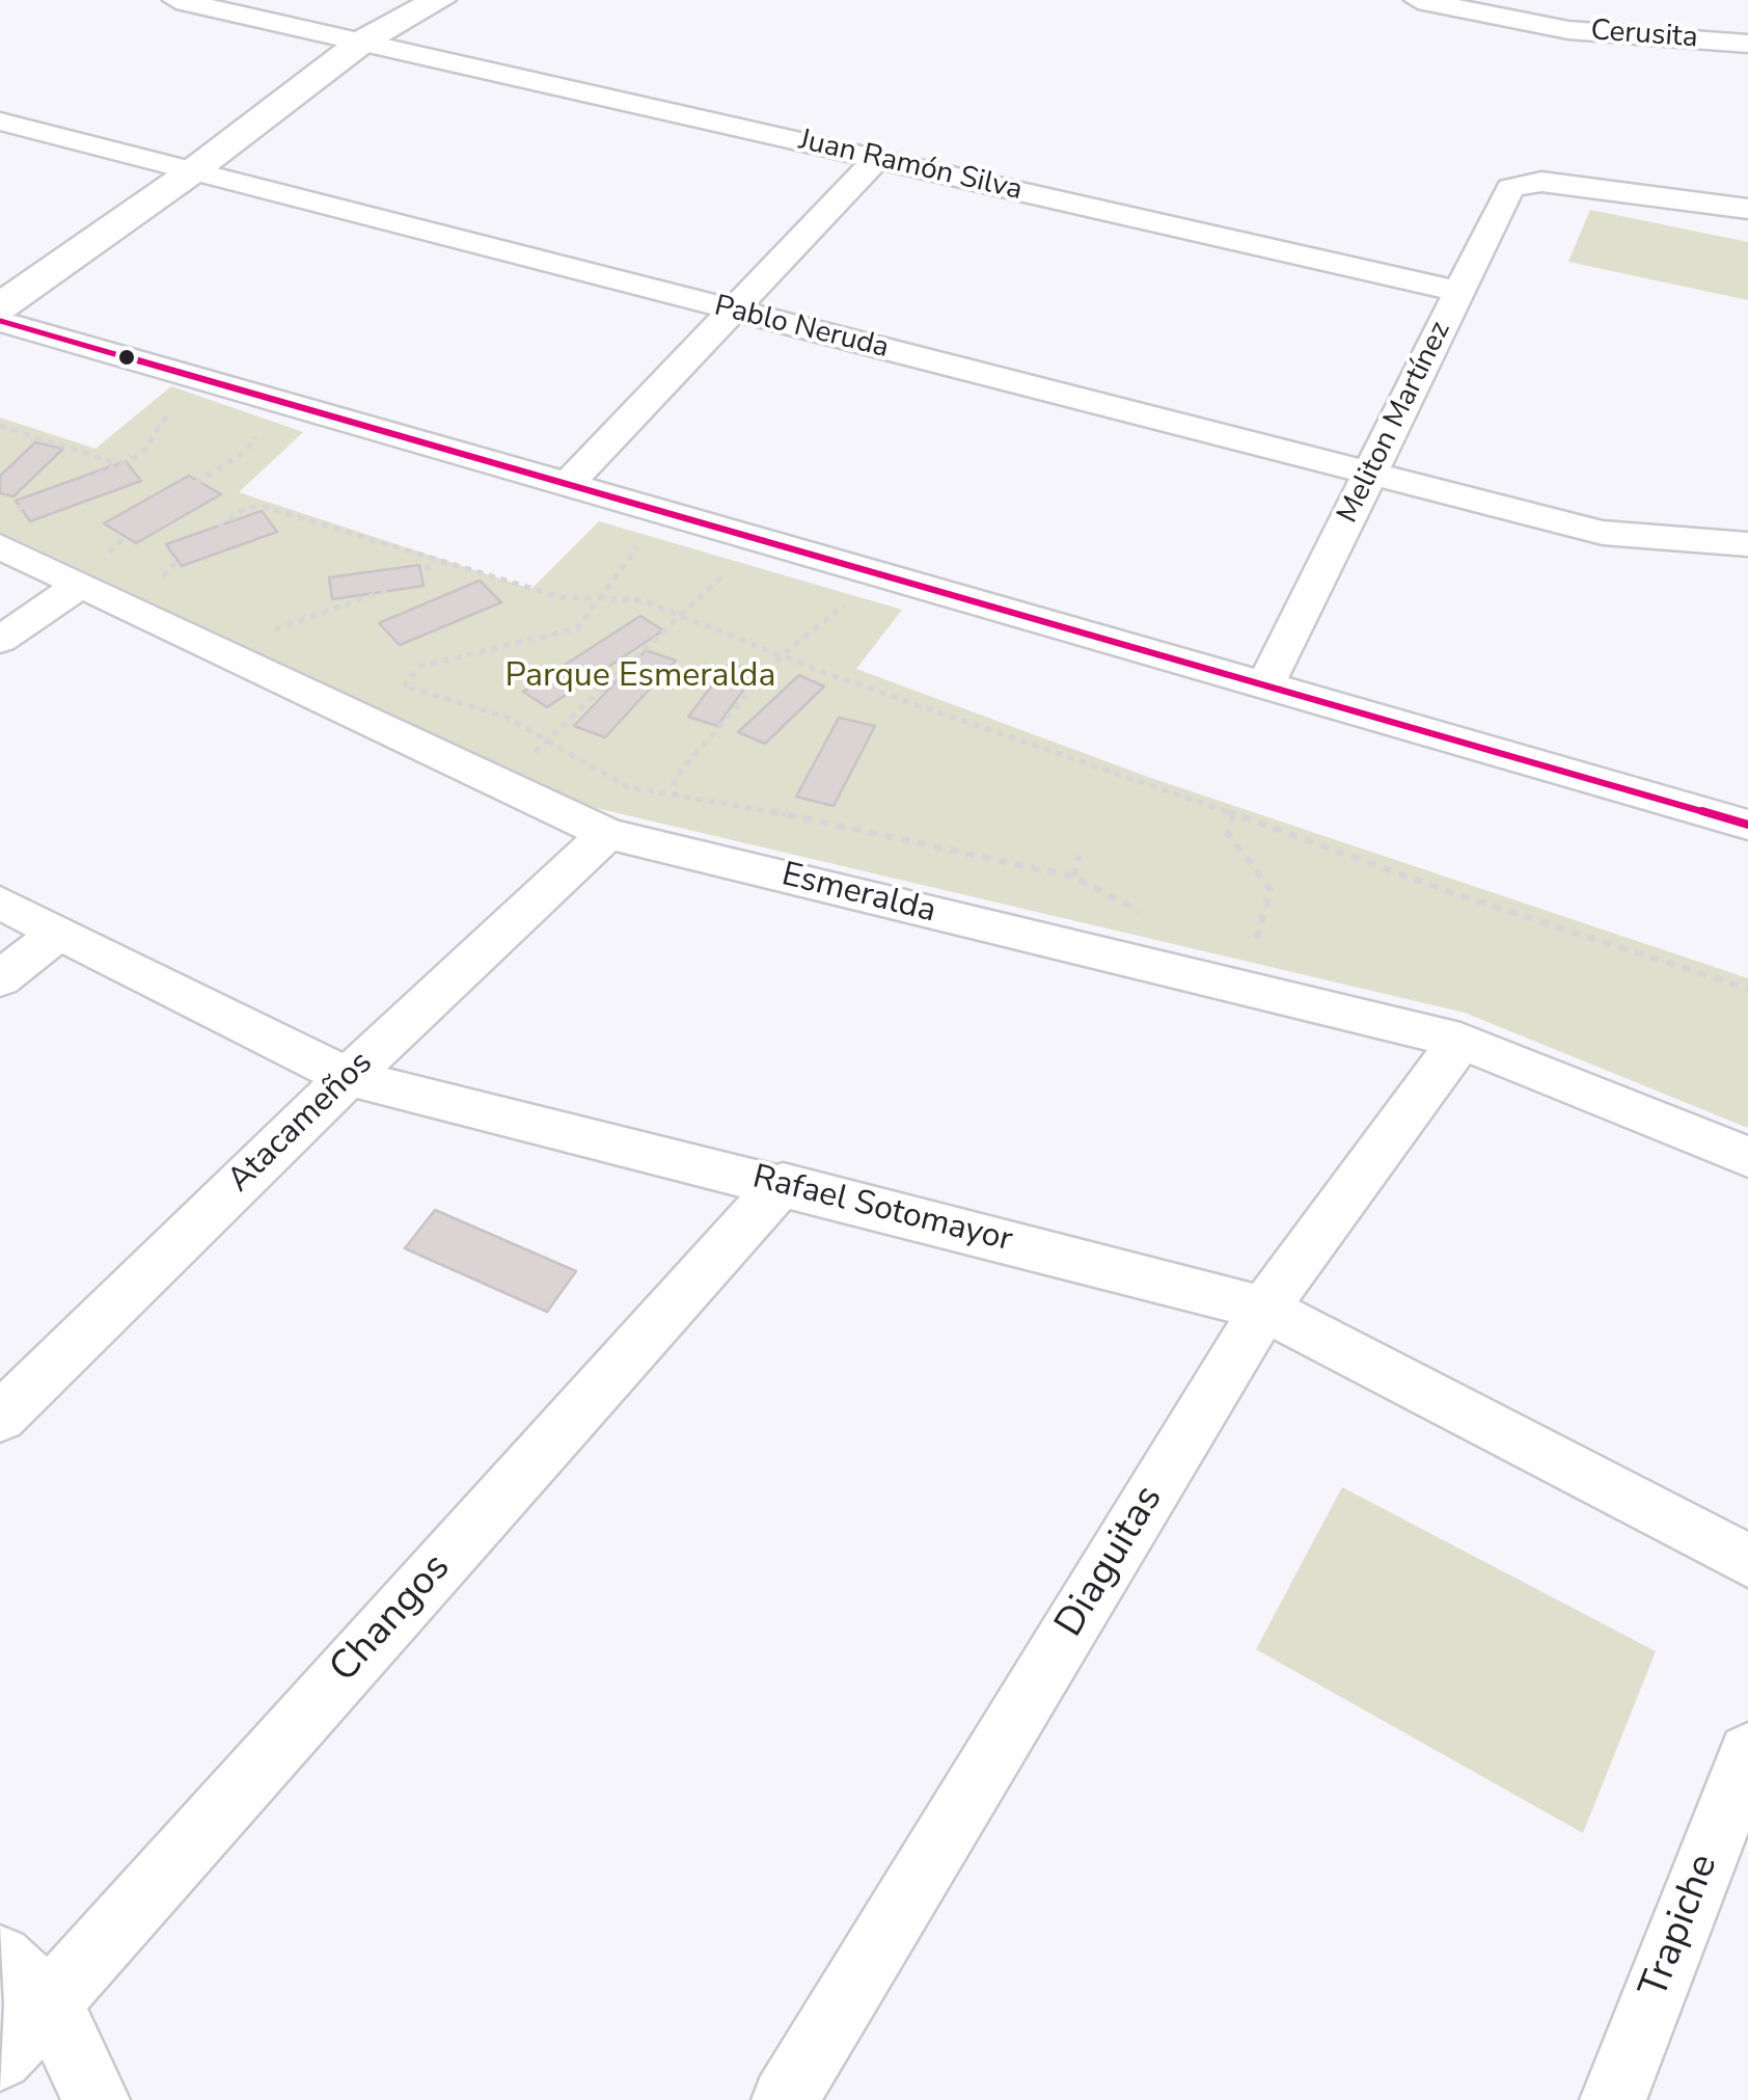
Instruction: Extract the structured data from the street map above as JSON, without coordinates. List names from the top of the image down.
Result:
{
  "streets": {
    "street": [
      "Cerusita",
      "Juan Ramón Silva",
      "Pablo Neruda",
      "Meliton Martínez",
      "Esmeralda",
      "Atacameños",
      "Rafael Sotomayor",
      "Diaguitas",
      "Changos",
      "Trapiche"
    ]
  },
  "crossings": [
    ["Juan Ramón Silva", "Meliton Martínez"],
    ["Pablo Neruda", "Meliton Martínez"],
    ["Esmeralda", "Atacameños"],
    ["Esmeralda", "Diaguitas"],
    ["Atacameños", "Rafael Sotomayor"],
    ["Rafael Sotomayor", "Diaguitas"],
    ["Rafael Sotomayor", "Changos"]
  ],
  "parks": ["Parque Esmeralda"]
}
